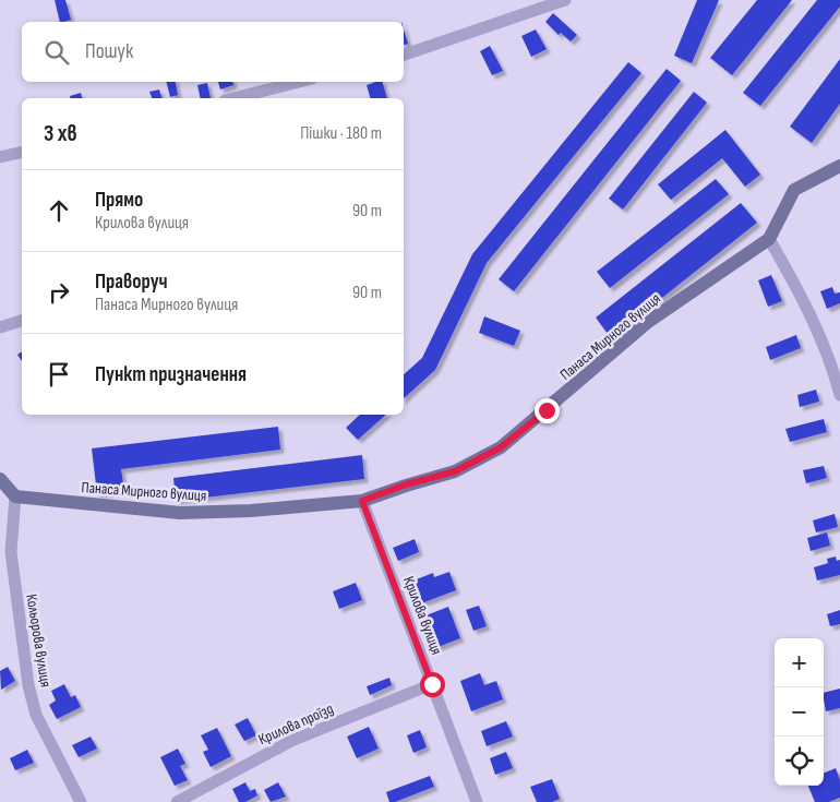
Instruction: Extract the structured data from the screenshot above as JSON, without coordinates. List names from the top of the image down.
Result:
{
  "streets": {
    "street": [
      "Панаса Мирного вулиця",
      "Крилова вулиця",
      "Кольорова вулиця",
      "Крилова проїзд"
    ]
  },
  "crossings": [
    ["Панаса Мирного вулиця", "Крилова вулиця"],
    ["Панаса Мирного вулиця", "Кольорова вулиця"],
    ["Крилова вулиця", "Крилова проїзд"]
  ],
  "page": {
    "search": "Пошук",
    "heading": ["3 хв", "Пішки · 180 m"],
    "list": [
      ["Прямо", "Крилова вулиця", "90 m"],
      ["Праворуч", "Панаса Мирного вулиця", "90 m"],
      "Пункт призначення"
    ],
    "map_buttons": ["+", "−"]
  }
}
